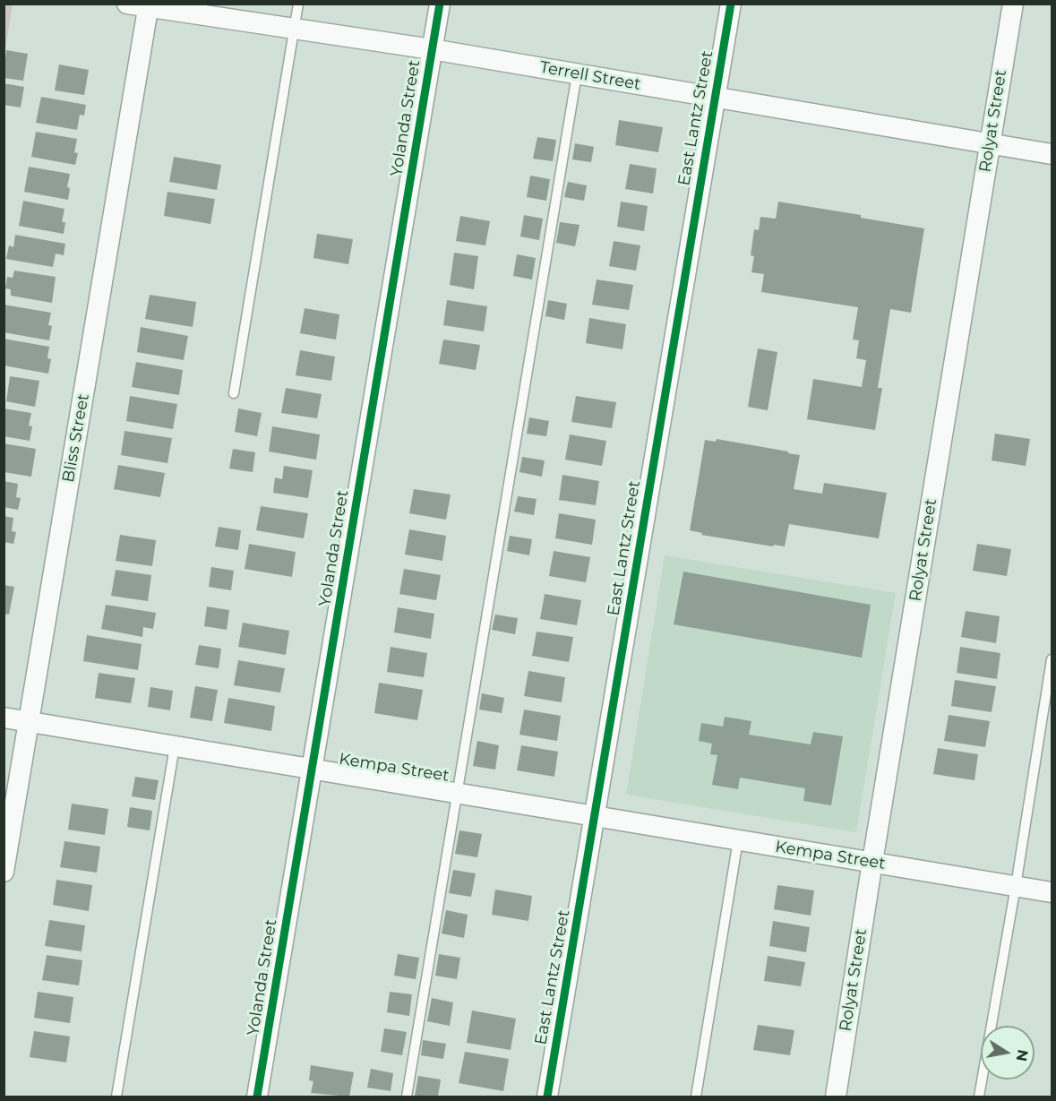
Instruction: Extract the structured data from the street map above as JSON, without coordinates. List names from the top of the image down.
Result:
{
  "streets": {
    "street": [
      "Terrell Street",
      "Yolanda Street",
      "East Lantz Street",
      "Rolyat Street",
      "Bliss Street",
      "Kempa Street"
    ]
  },
  "crossings": [
    ["Terrell Street", "Yolanda Street"],
    ["Terrell Street", "East Lantz Street"],
    ["Terrell Street", "Rolyat Street"],
    ["Terrell Street", "Bliss Street"],
    ["Yolanda Street", "Kempa Street"],
    ["East Lantz Street", "Kempa Street"],
    ["Rolyat Street", "Kempa Street"],
    ["Bliss Street", "Kempa Street"]
  ],
  "north": "right"
}
